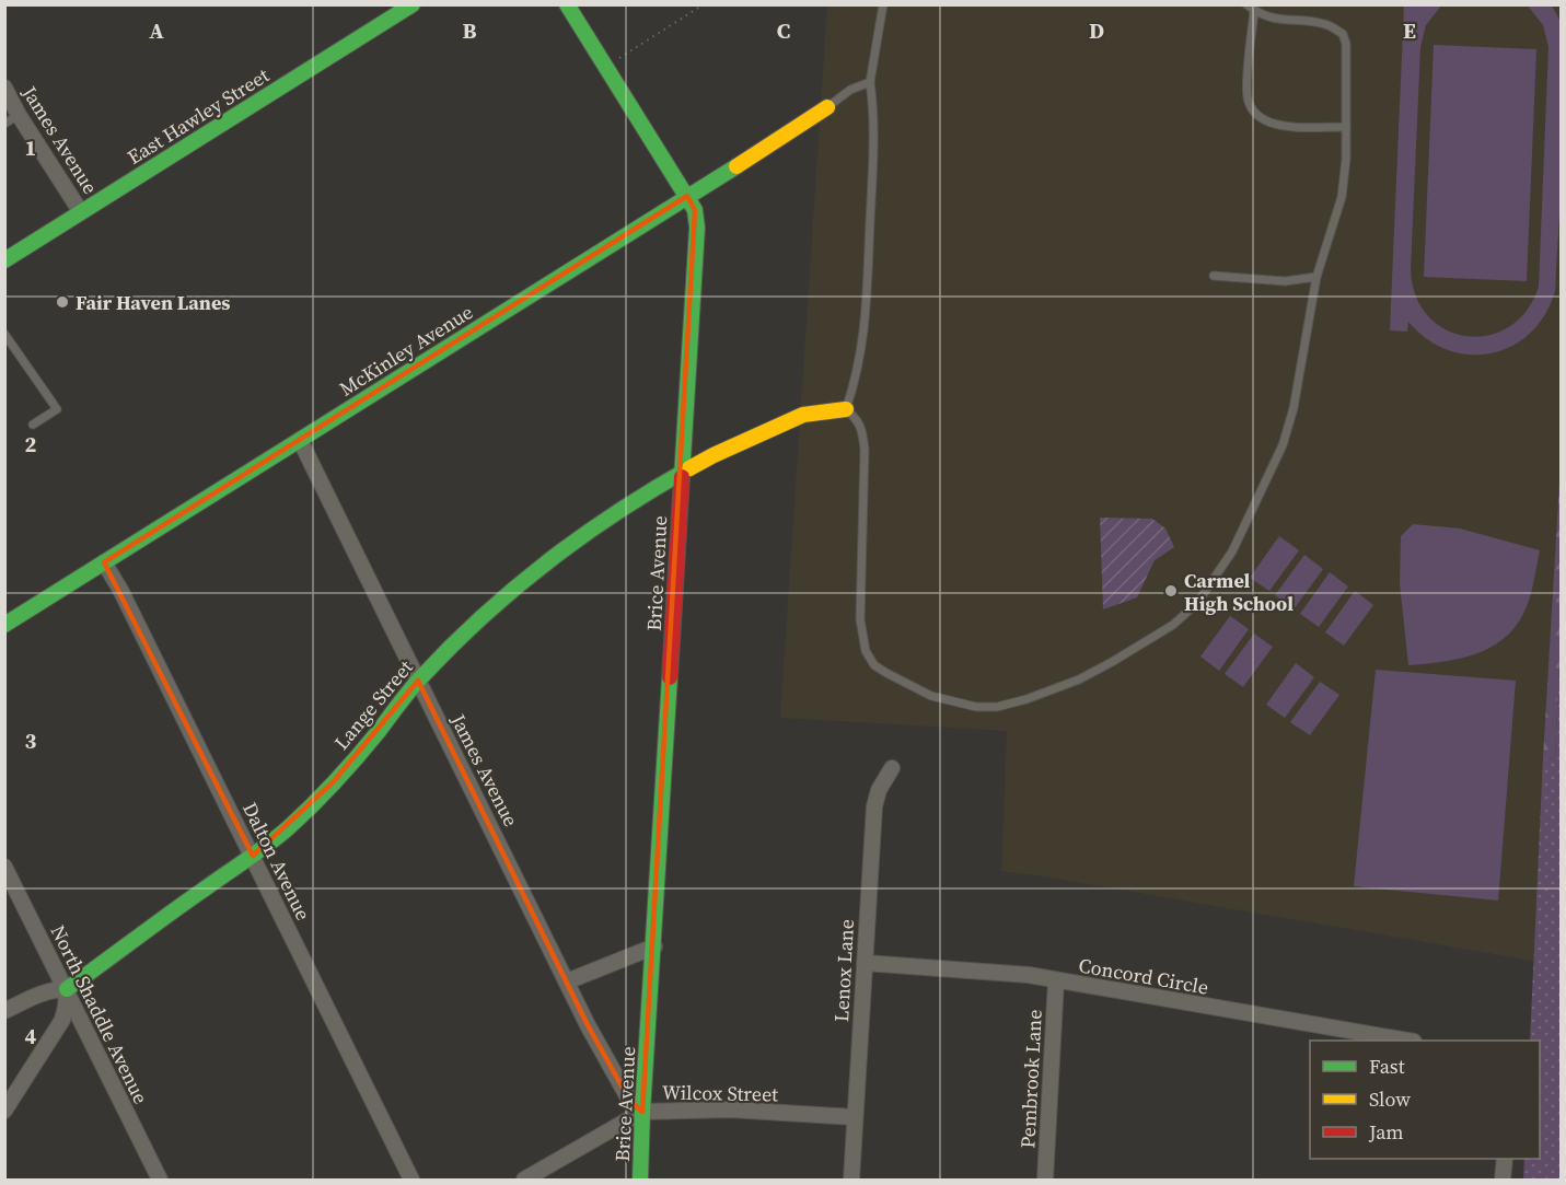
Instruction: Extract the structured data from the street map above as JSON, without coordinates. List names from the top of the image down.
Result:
{
  "streets": {
    "street": [
      "East Hawley Street",
      "James Avenue",
      "McKinley Avenue",
      "Brice Avenue",
      "Lange Street",
      "Dalton Avenue",
      "Lenox Lane",
      "Concord Circle",
      "North Shaddle Avenue",
      "Pembrook Lane",
      "Wilcox Street"
    ]
  },
  "crossings": [
    ["East Hawley Street", "James Avenue"],
    ["James Avenue", "McKinley Avenue"],
    ["James Avenue", "Brice Avenue"],
    ["James Avenue", "Lange Street"],
    ["James Avenue", "Wilcox Street"],
    ["McKinley Avenue", "Brice Avenue"],
    ["McKinley Avenue", "Dalton Avenue"],
    ["Brice Avenue", "Lange Street"],
    ["Brice Avenue", "Wilcox Street"],
    ["Lange Street", "Dalton Avenue"],
    ["Lange Street", "North Shaddle Avenue"],
    ["Lenox Lane", "Concord Circle"],
    ["Lenox Lane", "Wilcox Street"],
    ["Concord Circle", "Pembrook Lane"]
  ],
  "places": ["Fair Haven Lanes", "Carmel High School"],
  "legend": ["Fast", "Slow", "Jam"],
  "grid": {
    "columns": [
      "A",
      "B",
      "C",
      "D",
      "E"
    ],
    "rows": [
      "1",
      "2",
      "3",
      "4"
    ]
  }
}
